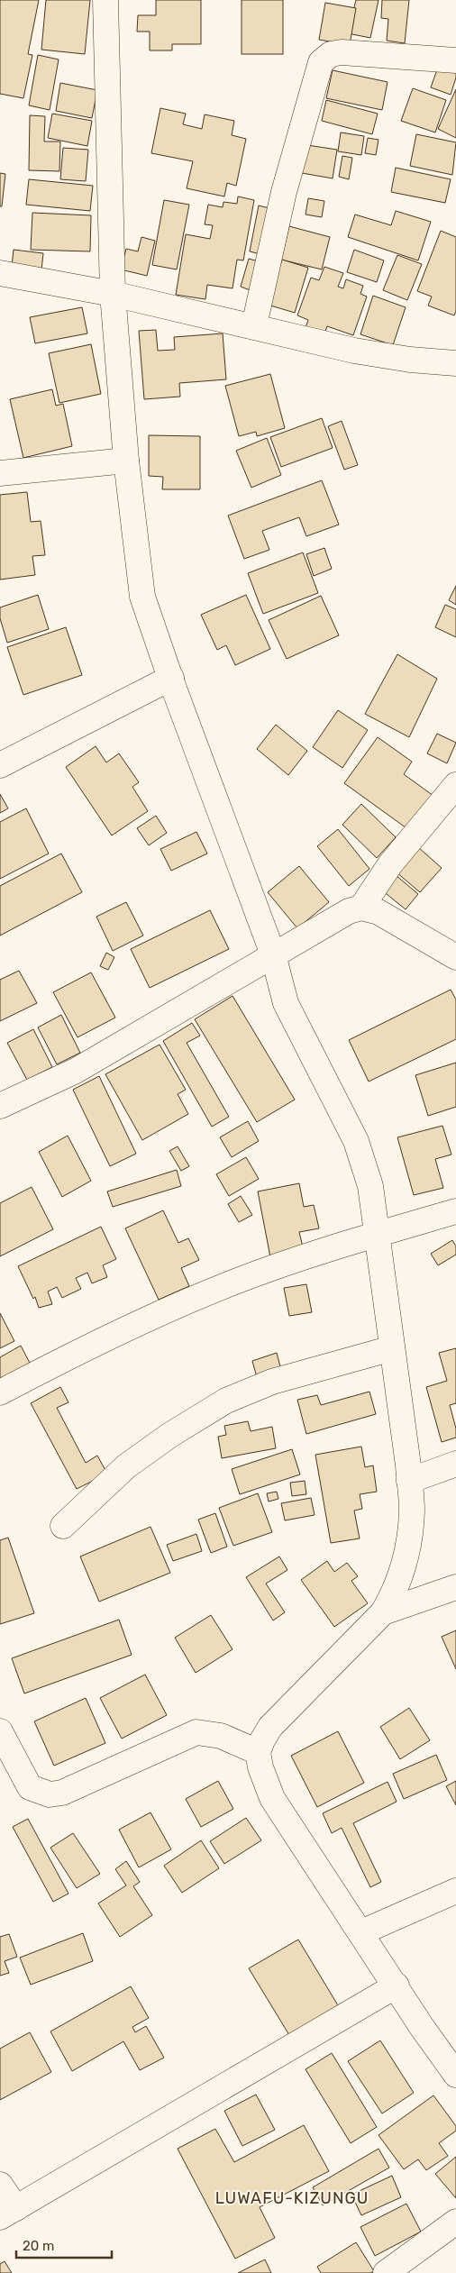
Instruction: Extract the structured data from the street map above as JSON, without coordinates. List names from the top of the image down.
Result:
{
  "districts": ["LUWAFU-KIZUNGU"],
  "scale_bar": "20 m"
}
